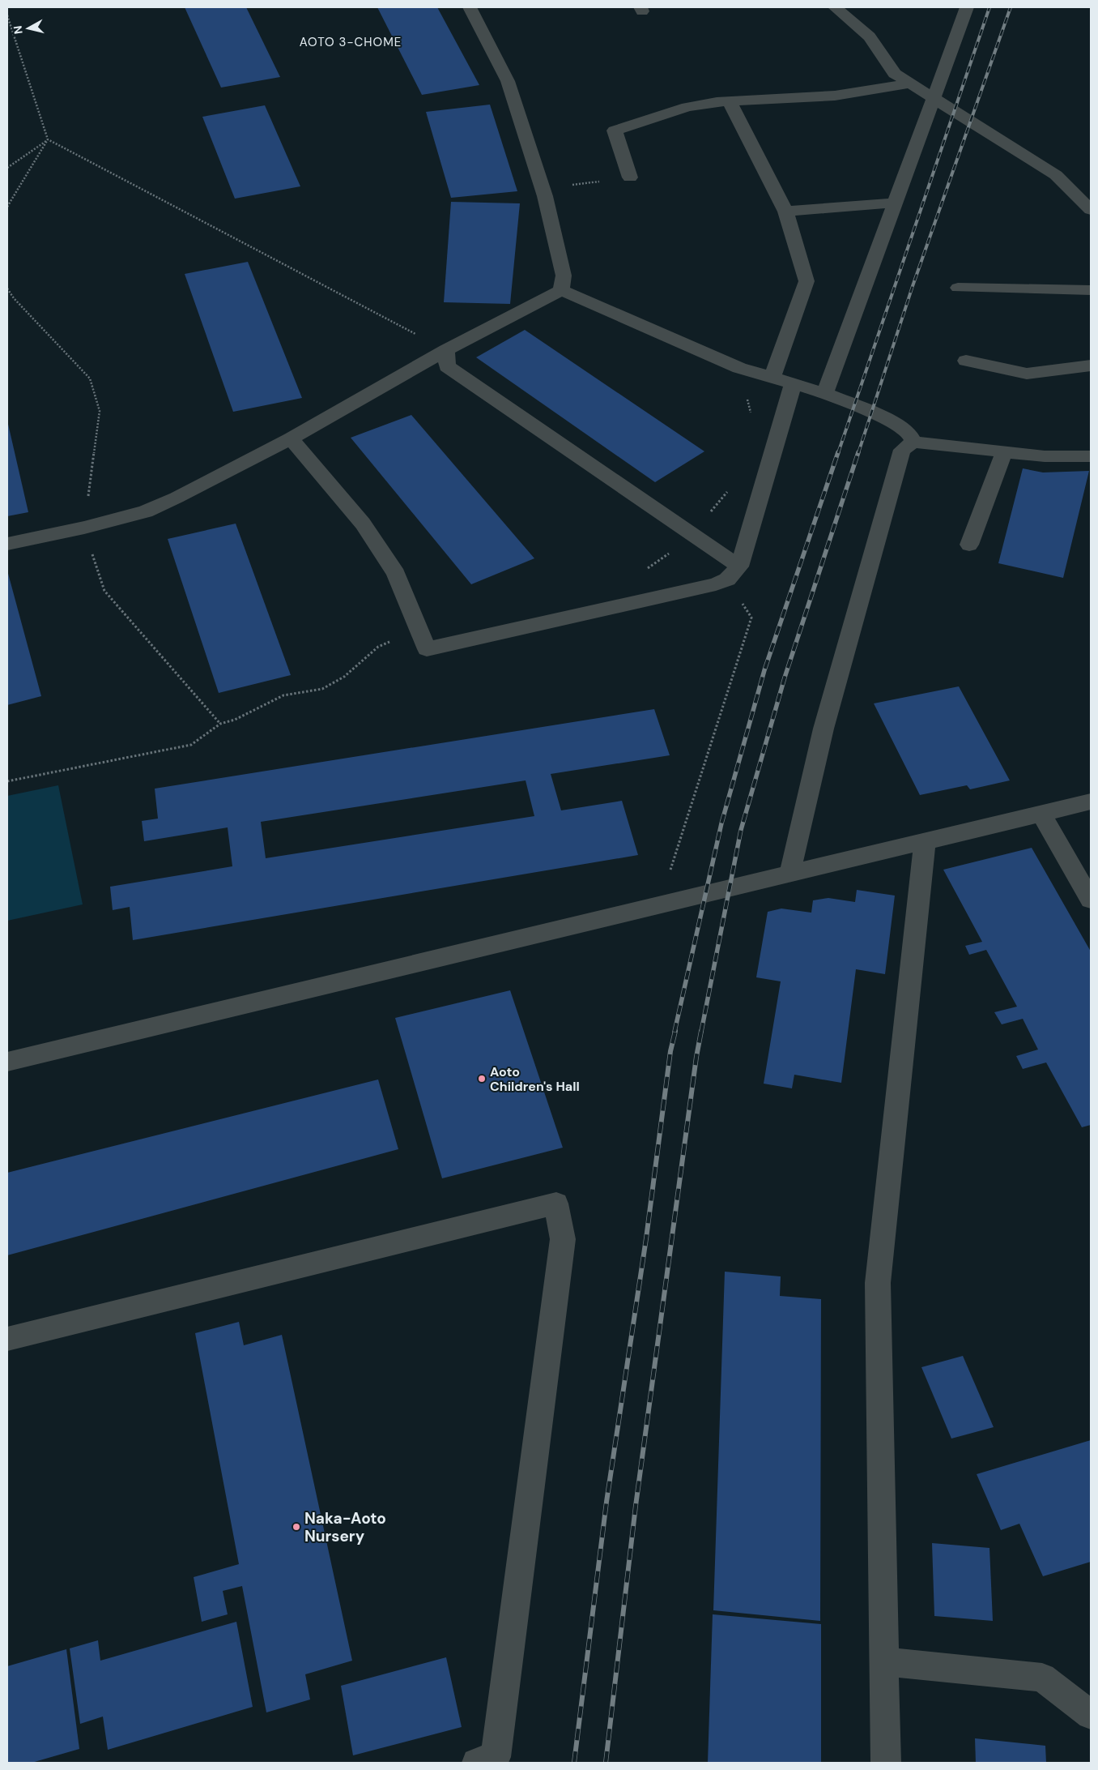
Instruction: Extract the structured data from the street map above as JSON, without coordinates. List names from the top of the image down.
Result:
{
  "districts": ["AOTO 3-CHOME"],
  "places": ["Aoto Children's Hall", "Naka-Aoto Nursery"],
  "north": "left"
}
